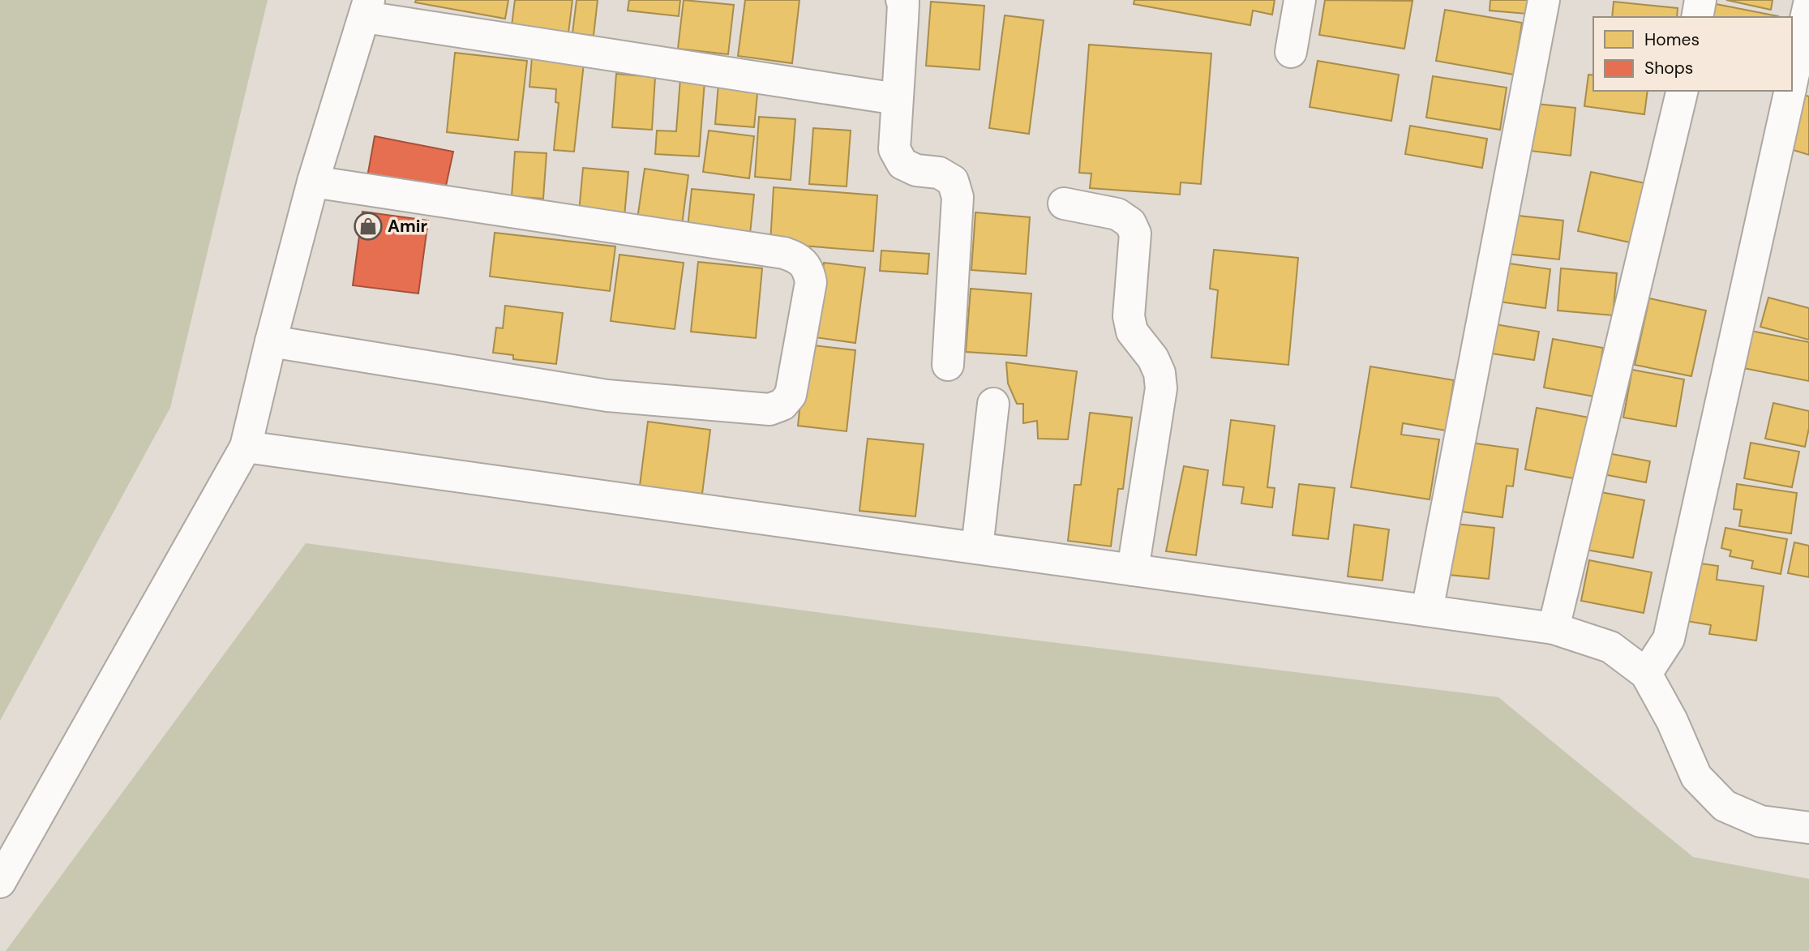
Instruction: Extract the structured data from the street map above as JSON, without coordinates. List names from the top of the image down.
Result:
{
  "places": {
    "shop": ["Amir"]
  },
  "legend": ["Homes", "Shops"]
}
